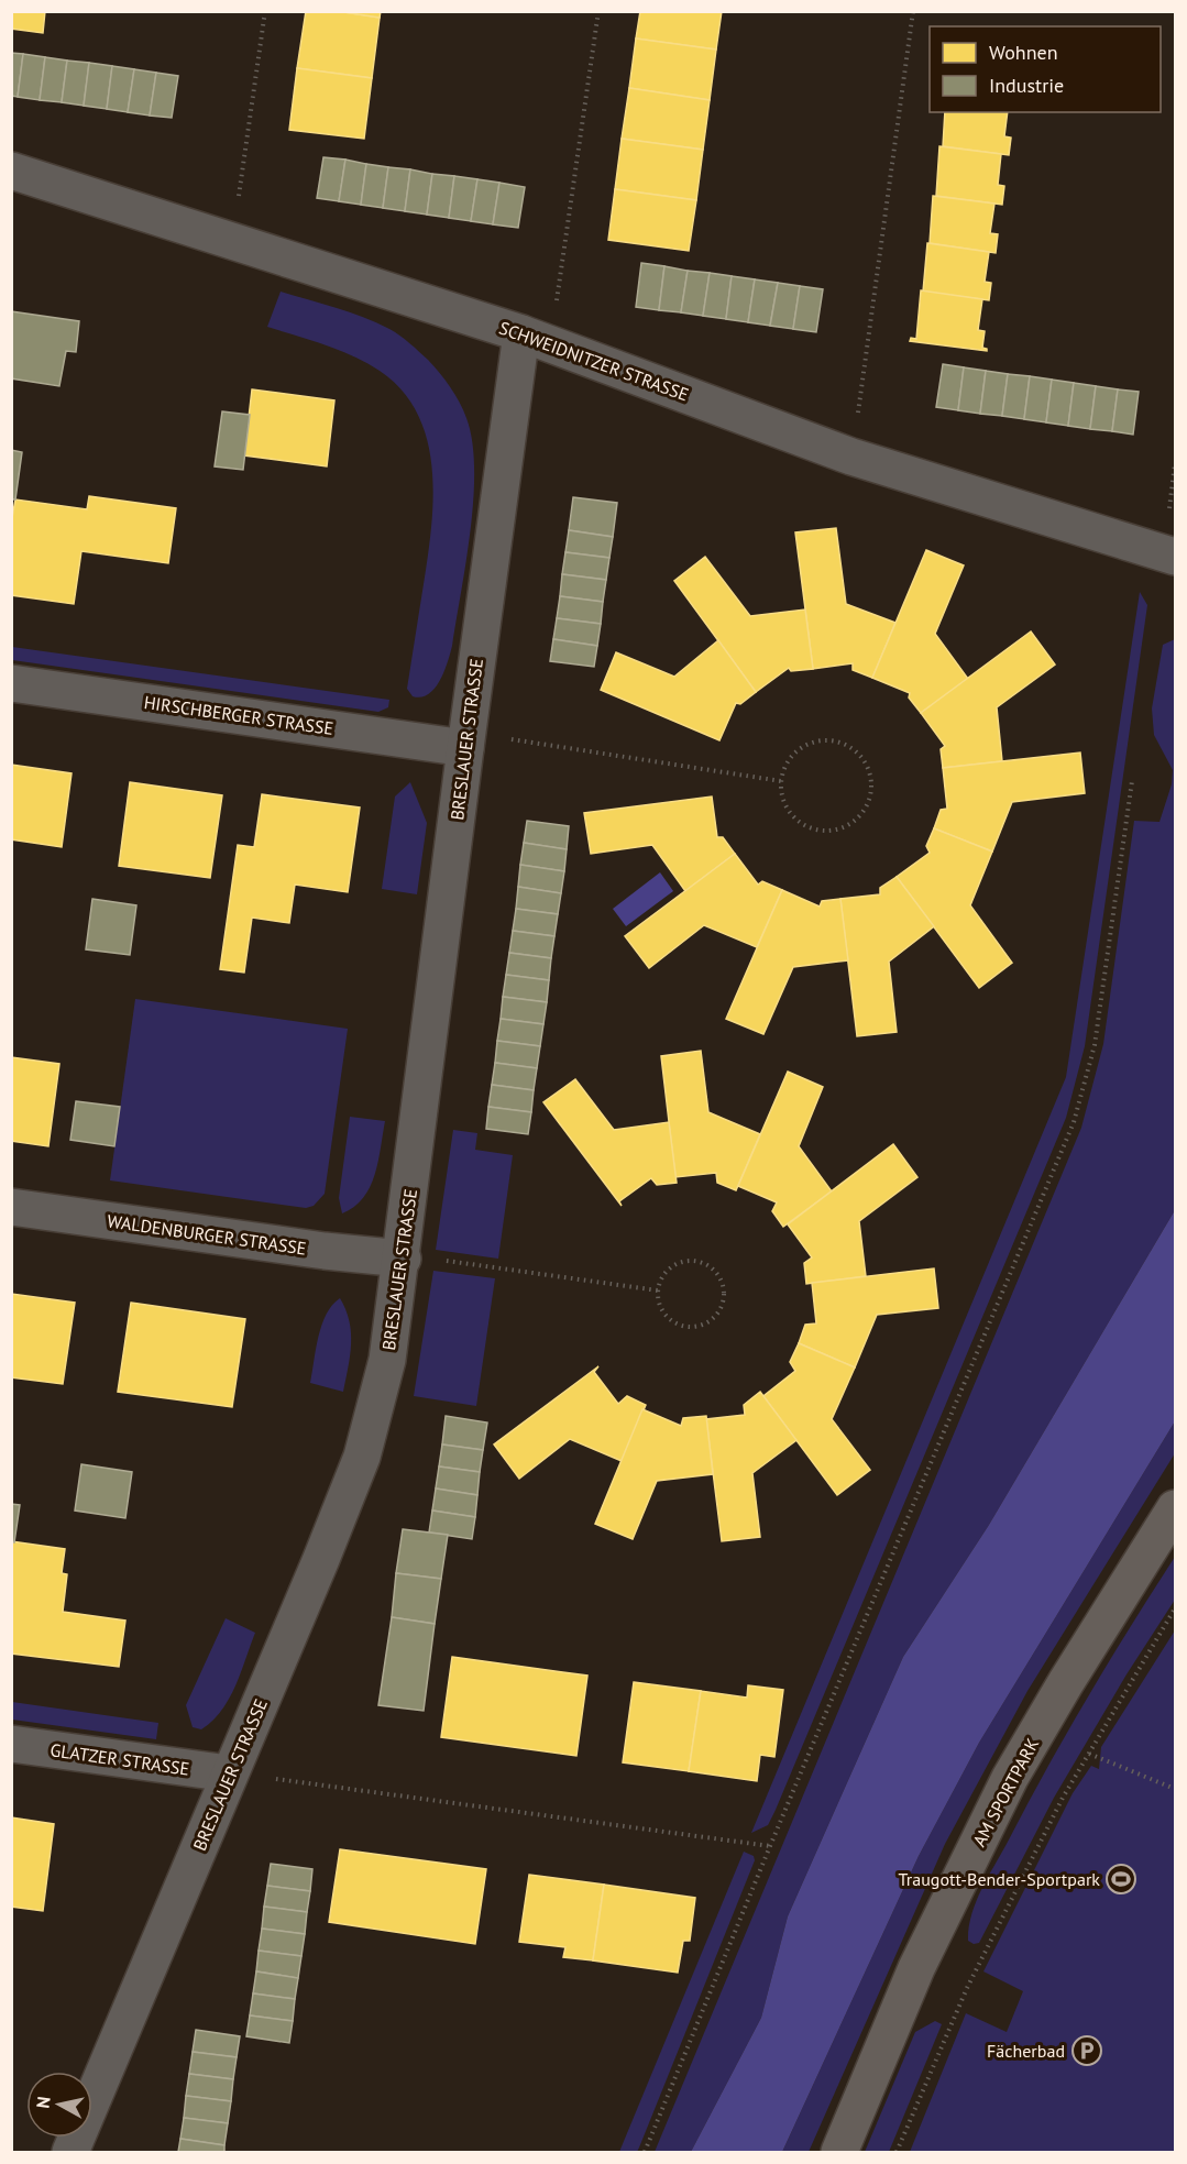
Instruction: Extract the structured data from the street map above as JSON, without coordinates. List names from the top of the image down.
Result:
{
  "streets": {
    "street": [
      "SCHWEIDNITZER STRASSE",
      "HIRSCHBERGER STRASSE",
      "BRESLAUER STRASSE",
      "WALDENBURGER STRASSE",
      "GLATZER STRASSE",
      "AM SPORTPARK"
    ]
  },
  "crossings": [
    ["SCHWEIDNITZER STRASSE", "BRESLAUER STRASSE"],
    ["HIRSCHBERGER STRASSE", "BRESLAUER STRASSE"],
    ["BRESLAUER STRASSE", "WALDENBURGER STRASSE"],
    ["BRESLAUER STRASSE", "GLATZER STRASSE"]
  ],
  "places": {
    "sports": ["Traugott-Bender-Sportpark"],
    "parking": ["Fächerbad"]
  },
  "legend": ["Wohnen", "Industrie"],
  "north": "left"
}
